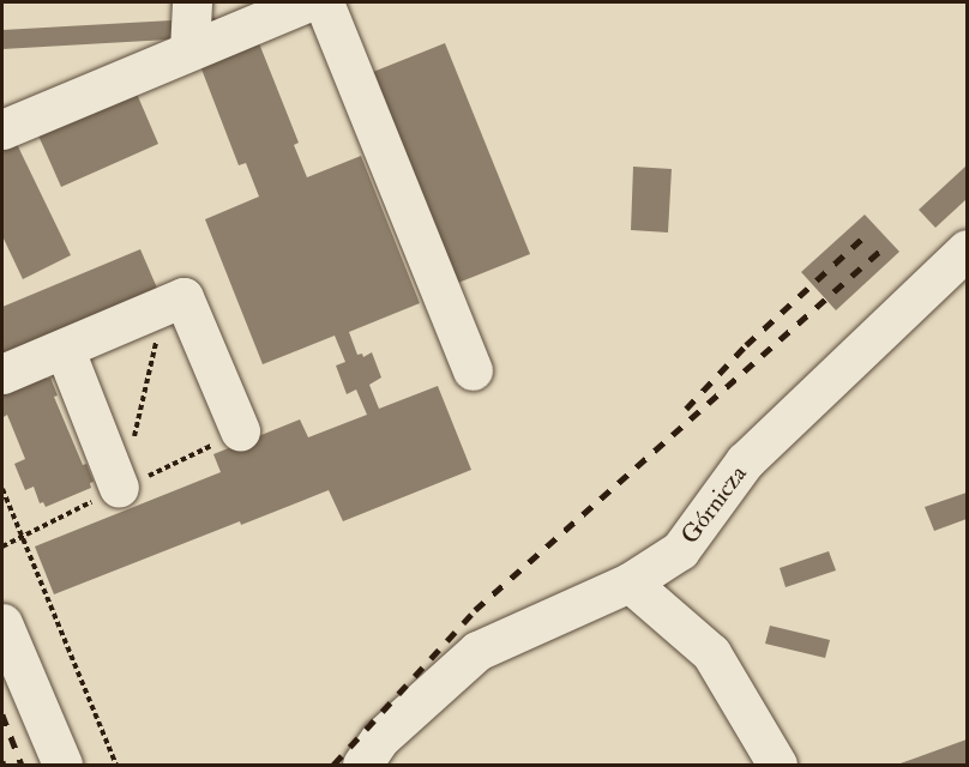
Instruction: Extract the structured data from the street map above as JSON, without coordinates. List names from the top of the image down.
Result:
{
  "streets": {
    "lane": ["Górnicza"]
  }
}
